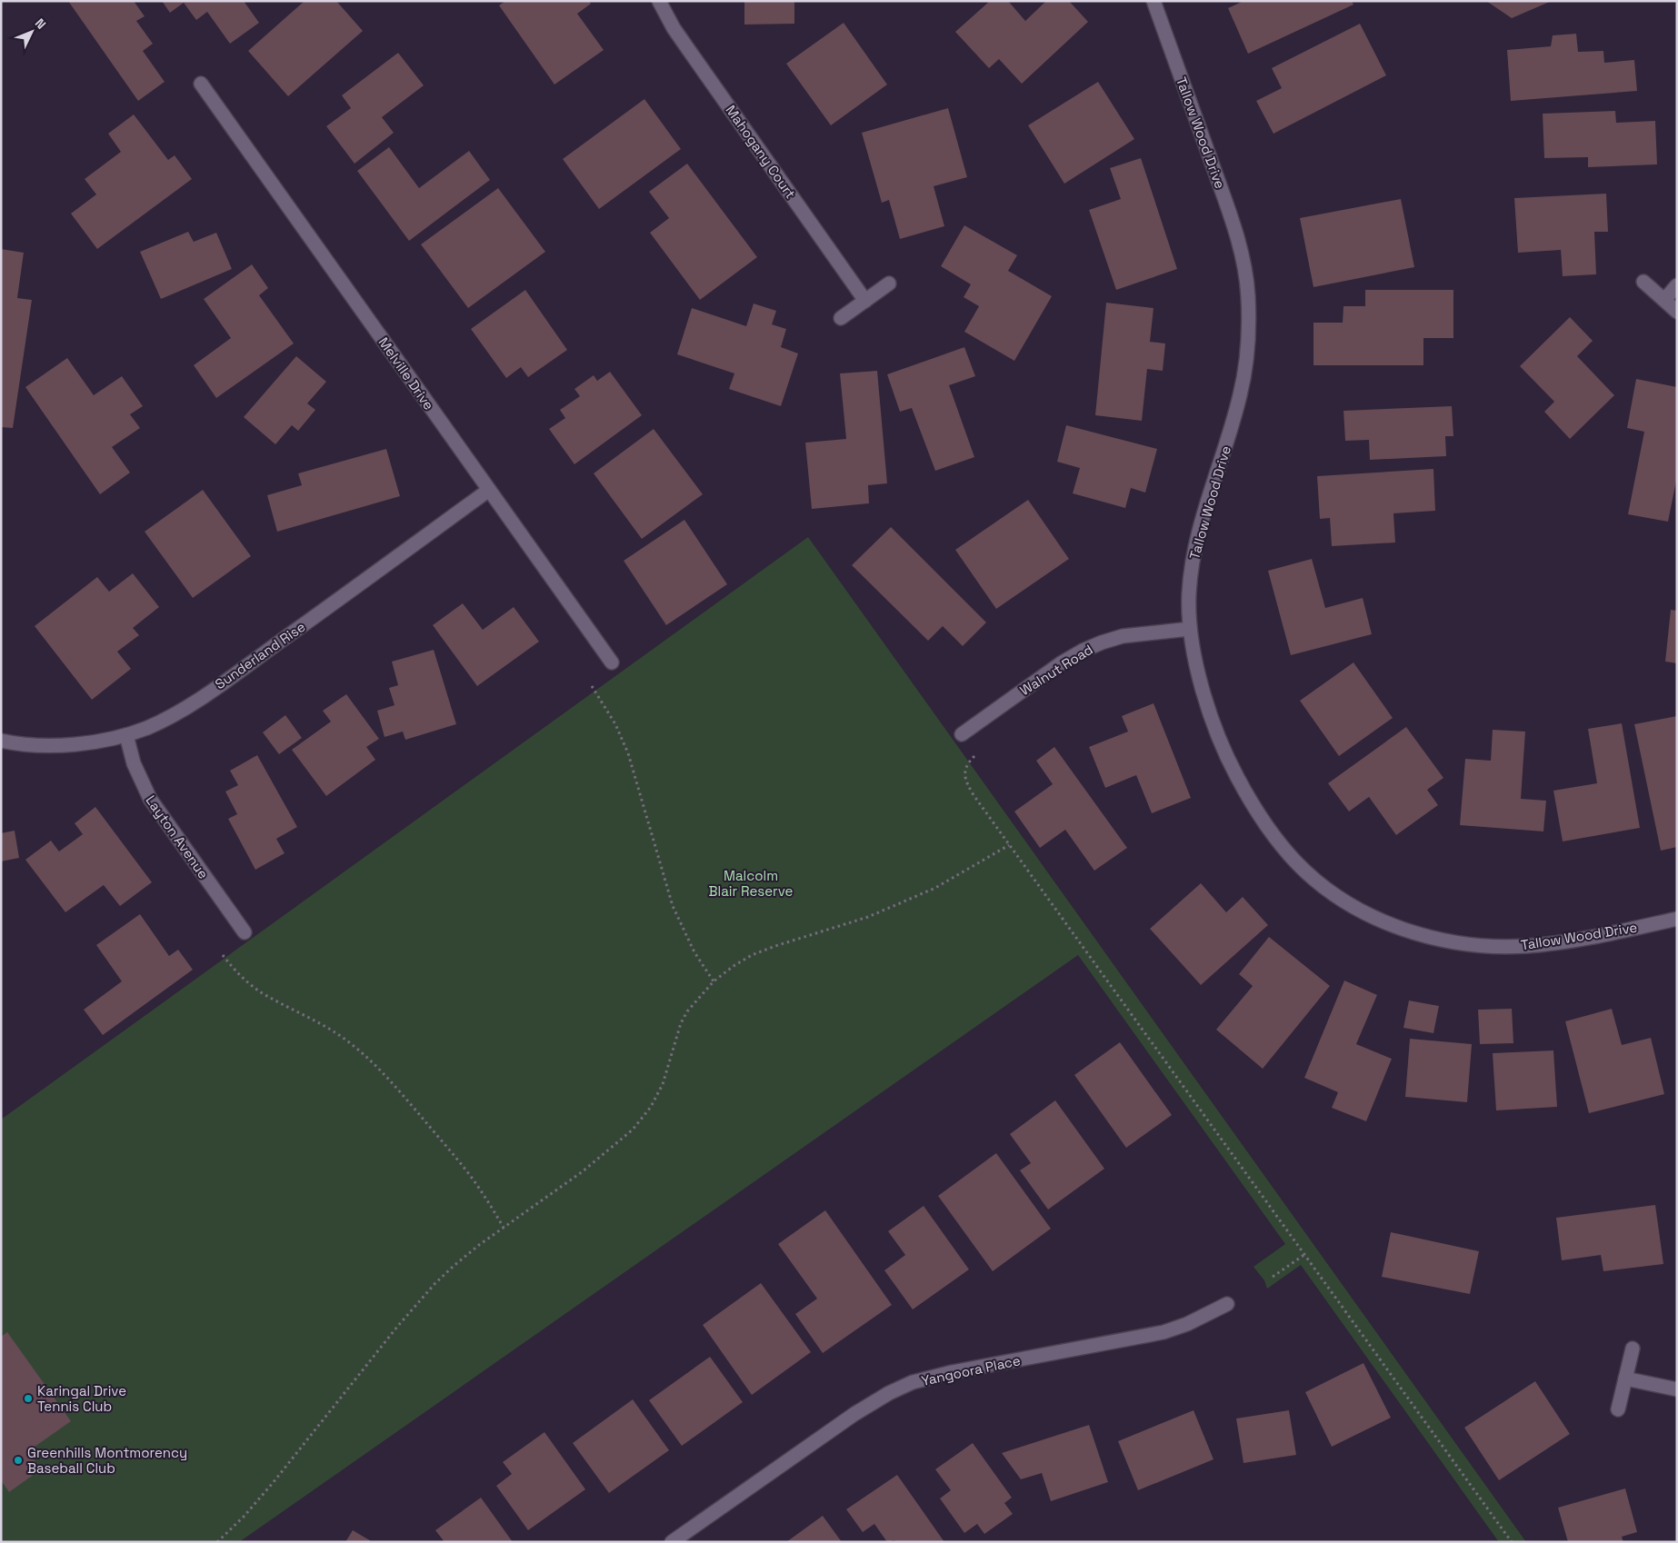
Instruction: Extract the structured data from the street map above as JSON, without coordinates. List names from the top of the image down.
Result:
{
  "streets": {
    "street": [
      "Tallow Wood Drive",
      "Mahogany Court",
      "Melville Drive",
      "Sunderland Rise",
      "Walnut Road",
      "Layton Avenue",
      "Yangoora Place"
    ]
  },
  "crossings": [
    ["Tallow Wood Drive", "Walnut Road"],
    ["Melville Drive", "Sunderland Rise"],
    ["Sunderland Rise", "Layton Avenue"]
  ],
  "parks": ["Malcolm Blair Reserve"],
  "places": ["Karingal Drive Tennis Club", "Greenhills Montmorency Baseball Club"],
  "north": "top right"
}
